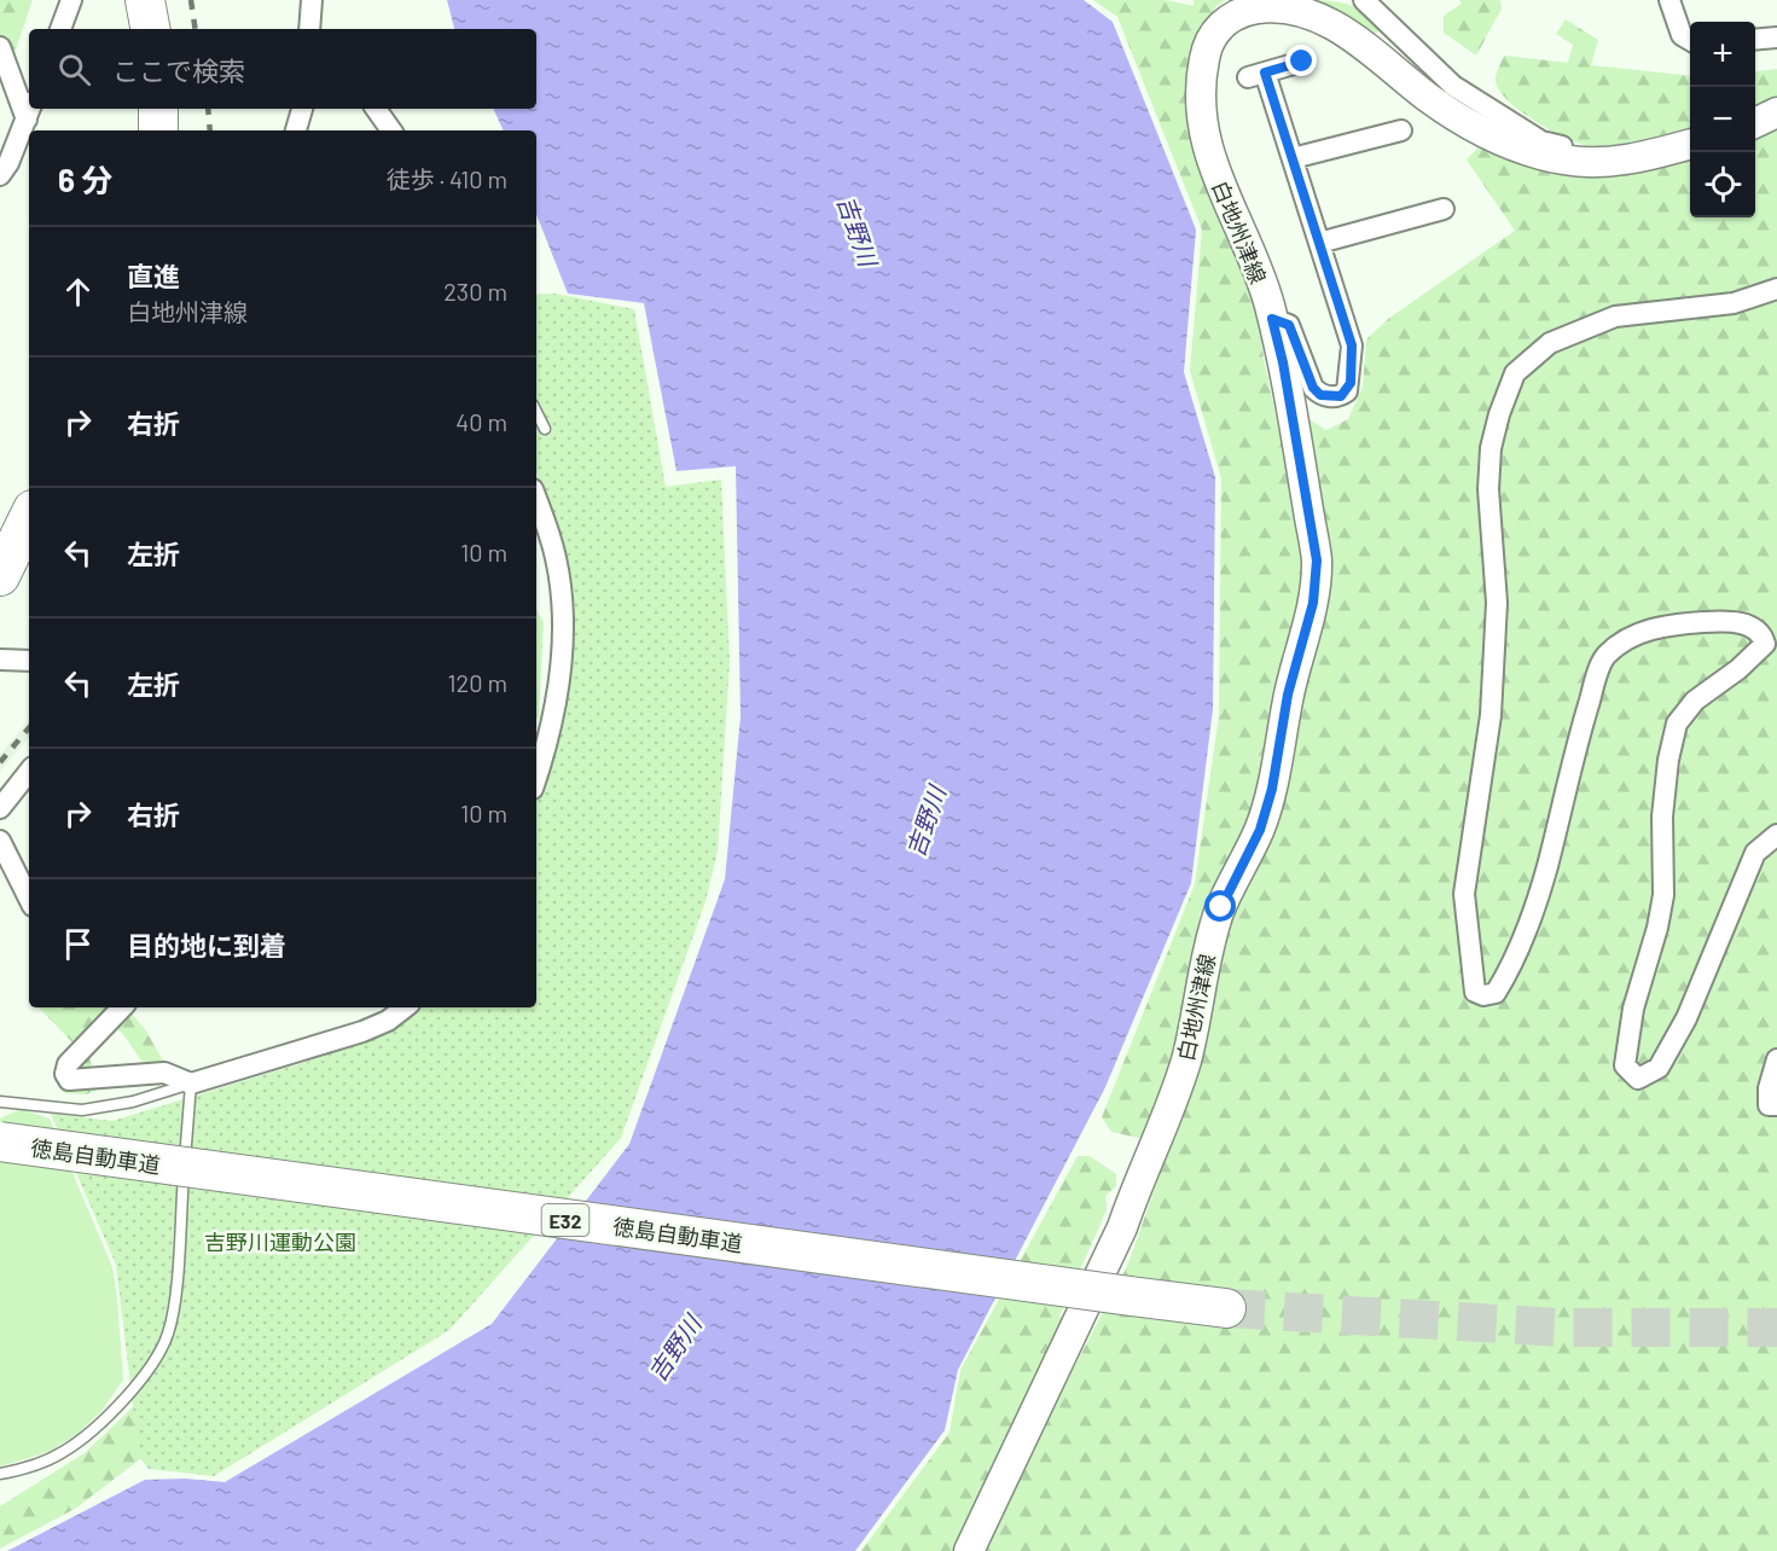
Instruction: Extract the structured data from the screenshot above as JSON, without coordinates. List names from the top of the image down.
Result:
{
  "streets": {
    "highway": ["徳島自動車道", "E32"],
    "main road": ["白地州津線"]
  },
  "water": ["吉野川"],
  "parks": ["吉野川運動公園"],
  "page": {
    "map_buttons": ["+", "−"],
    "search": "ここで検索",
    "heading": ["6 分", "徒歩 · 410 m"],
    "list": [
      ["直進", "白地州津線", "230 m"],
      ["右折", "40 m"],
      ["左折", "10 m"],
      ["左折", "120 m"],
      ["右折", "10 m"],
      "目的地に到着"
    ]
  }
}
